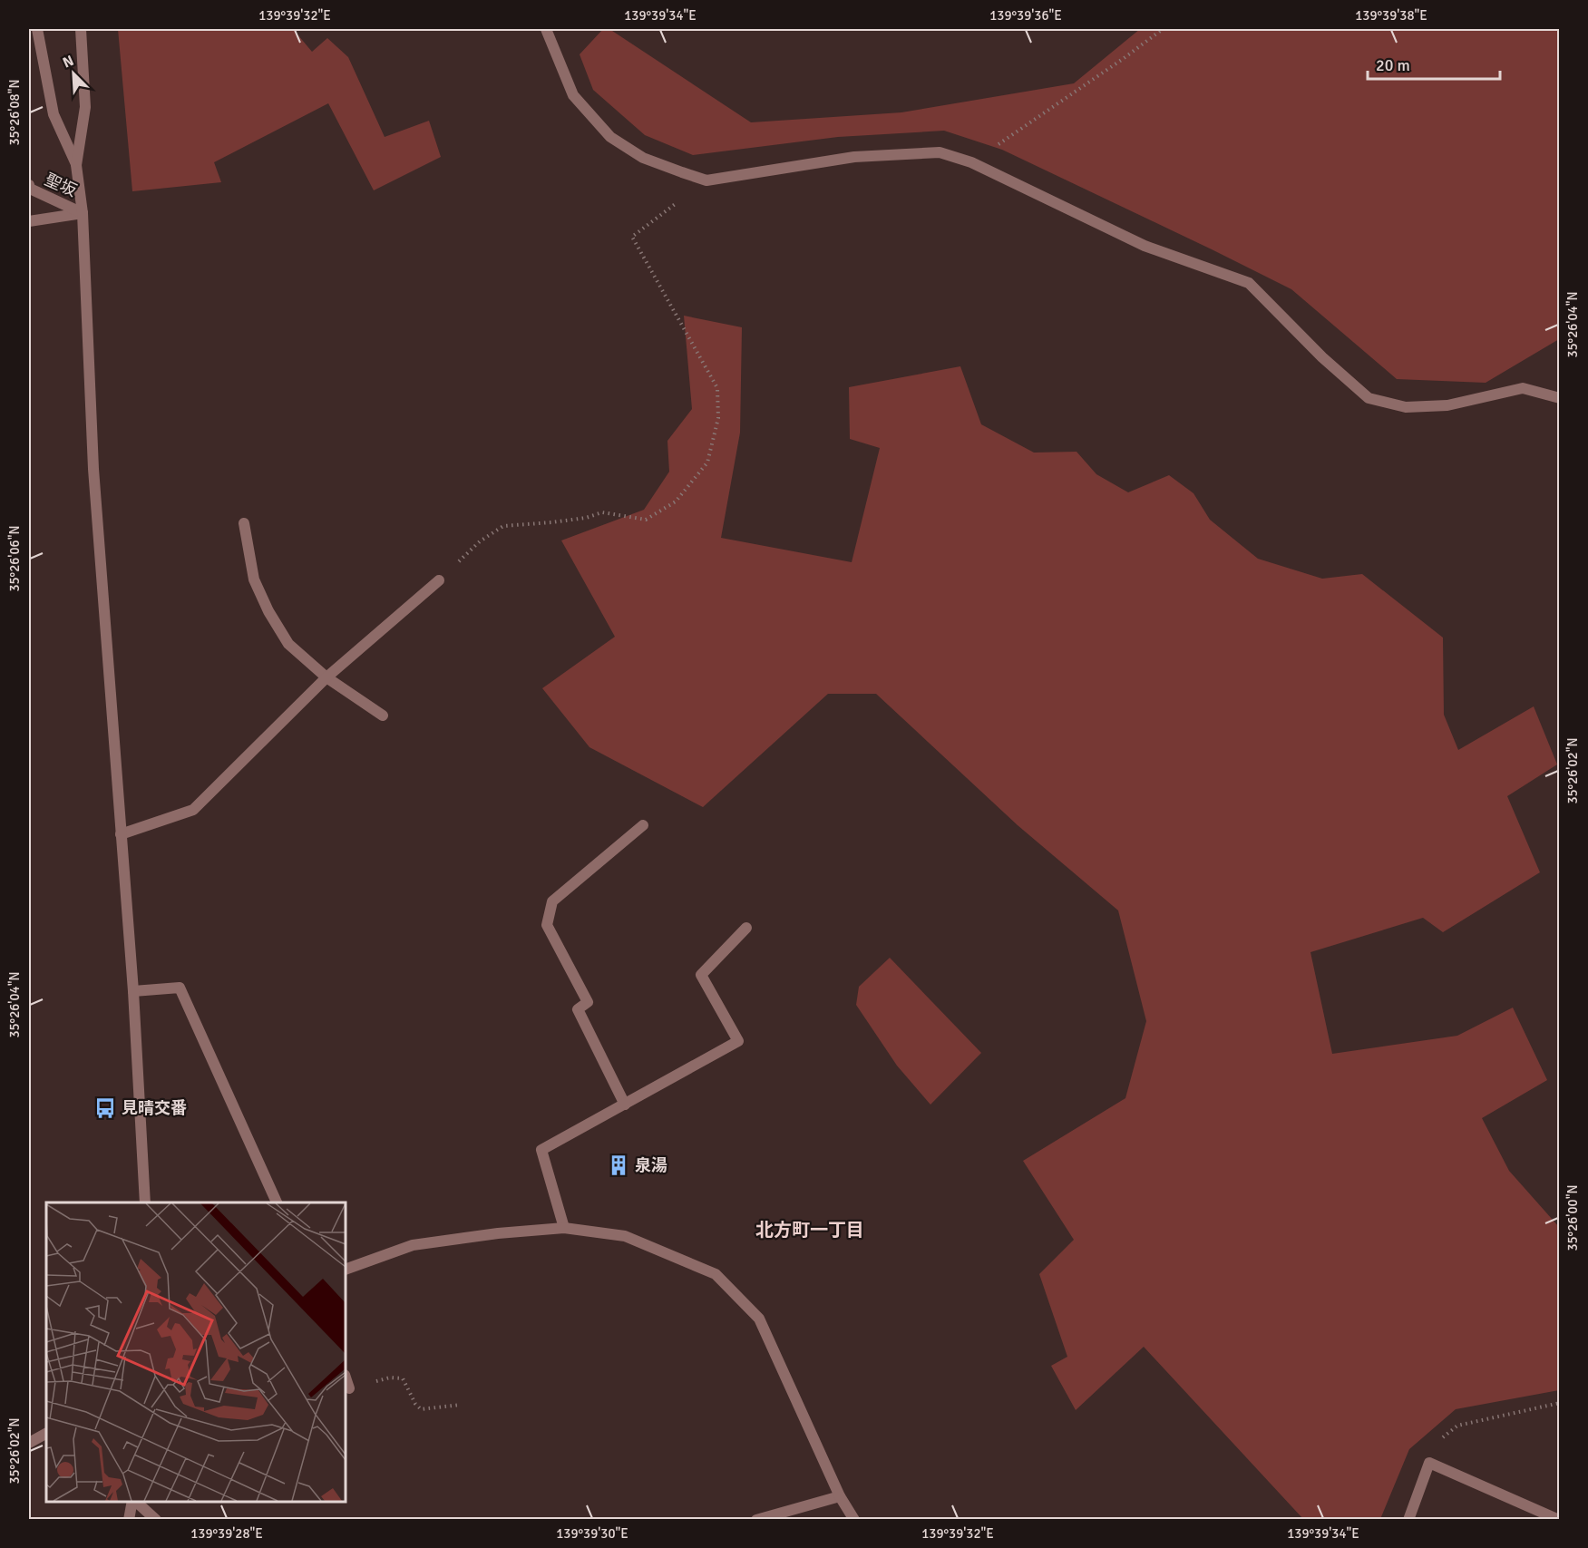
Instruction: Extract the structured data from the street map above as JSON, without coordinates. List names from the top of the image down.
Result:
{
  "streets": {
    "street": ["聖坂"]
  },
  "districts": ["北方町一丁目"],
  "places": {
    "bus stop": ["見晴交番"],
    "building": ["泉湯"]
  },
  "scale_bar": "20 m",
  "north": "top left",
  "coordinates": [
    "139°39'32\"E",
    "139°39'34\"E",
    "139°39'36\"E",
    "139°39'38\"E",
    "35°26'08\"N",
    "35°26'04\"N",
    "35°26'06\"N",
    "35°26'02\"N",
    "35°26'00\"N",
    "139°39'28\"E",
    "139°39'30\"E"
  ]
}
